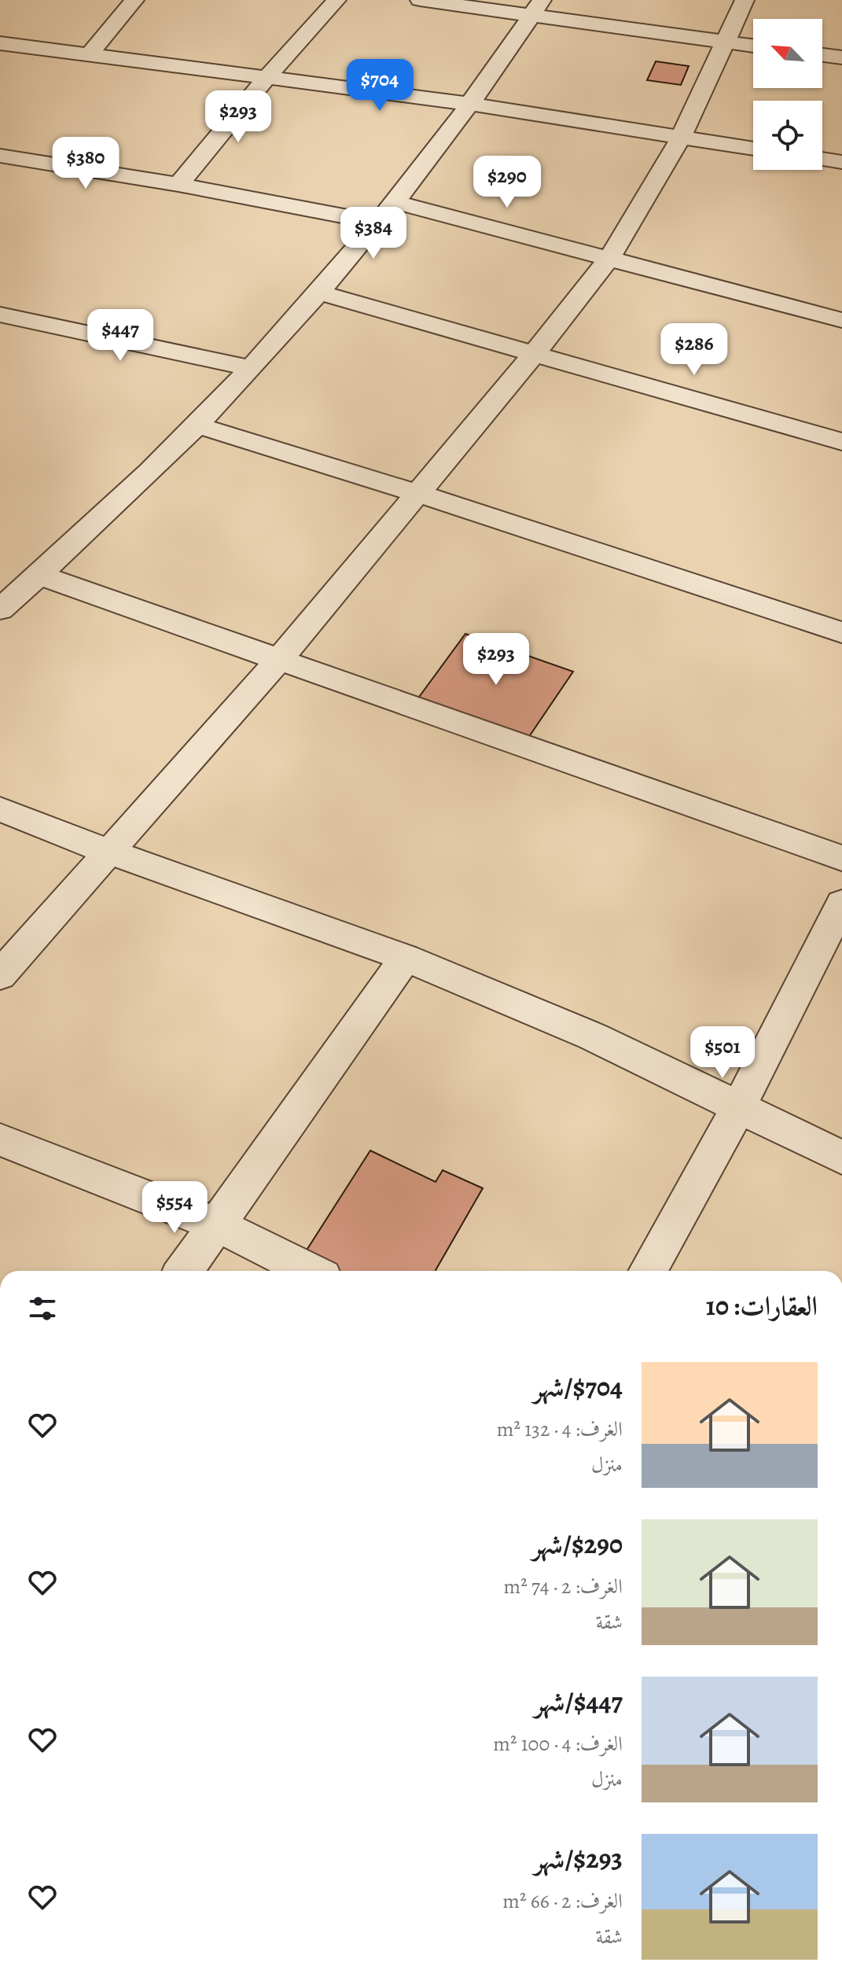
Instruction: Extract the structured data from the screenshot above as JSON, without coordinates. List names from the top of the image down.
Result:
{
  "north": "top left",
  "page": {
    "price": [
      "$704",
      "$293",
      "$380",
      "$290",
      "$384",
      "$447",
      "$286",
      "$293",
      "$501",
      "$554"
    ],
    "heading": "العقارات: 10",
    "list": [
      {
        "name": "$704/شهر",
        "note": "الغرف: 4 · 132 m² · منزل"
      },
      {
        "name": "$290/شهر",
        "note": "الغرف: 2 · 74 m² · شقة"
      },
      {
        "name": "$447/شهر",
        "note": "الغرف: 4 · 100 m² · منزل"
      },
      {
        "name": "$293/شهر",
        "note": "الغرف: 2 · 66 m² · شقة"
      }
    ]
  }
}
